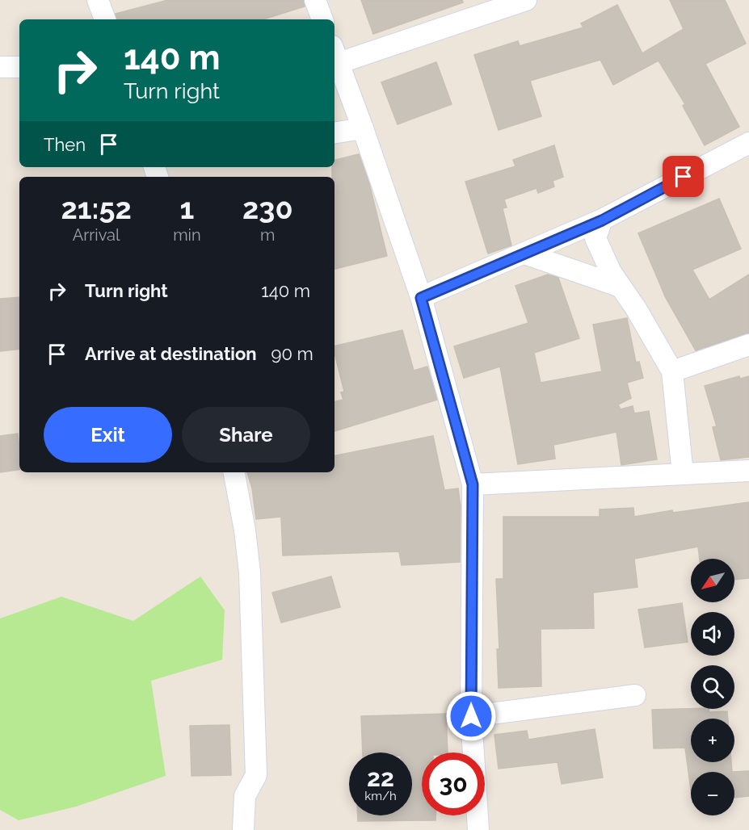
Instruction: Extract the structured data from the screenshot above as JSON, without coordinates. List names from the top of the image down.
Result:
{
  "north": "bottom left",
  "page": {
    "turn": ["140 m", "Turn right"],
    "then": "Then",
    "eta": [
      "21:52",
      "Arrival",
      "1",
      "min",
      "230",
      "m"
    ],
    "list": [
      {
        "name": "Turn right",
        "value": "140 m"
      },
      {
        "name": "Arrive at destination",
        "value": "90 m"
      }
    ],
    "buttons": ["Exit", "Share"],
    "map_buttons": ["+", "−"],
    "speed": "22 km/h",
    "limit": "30"
  }
}
